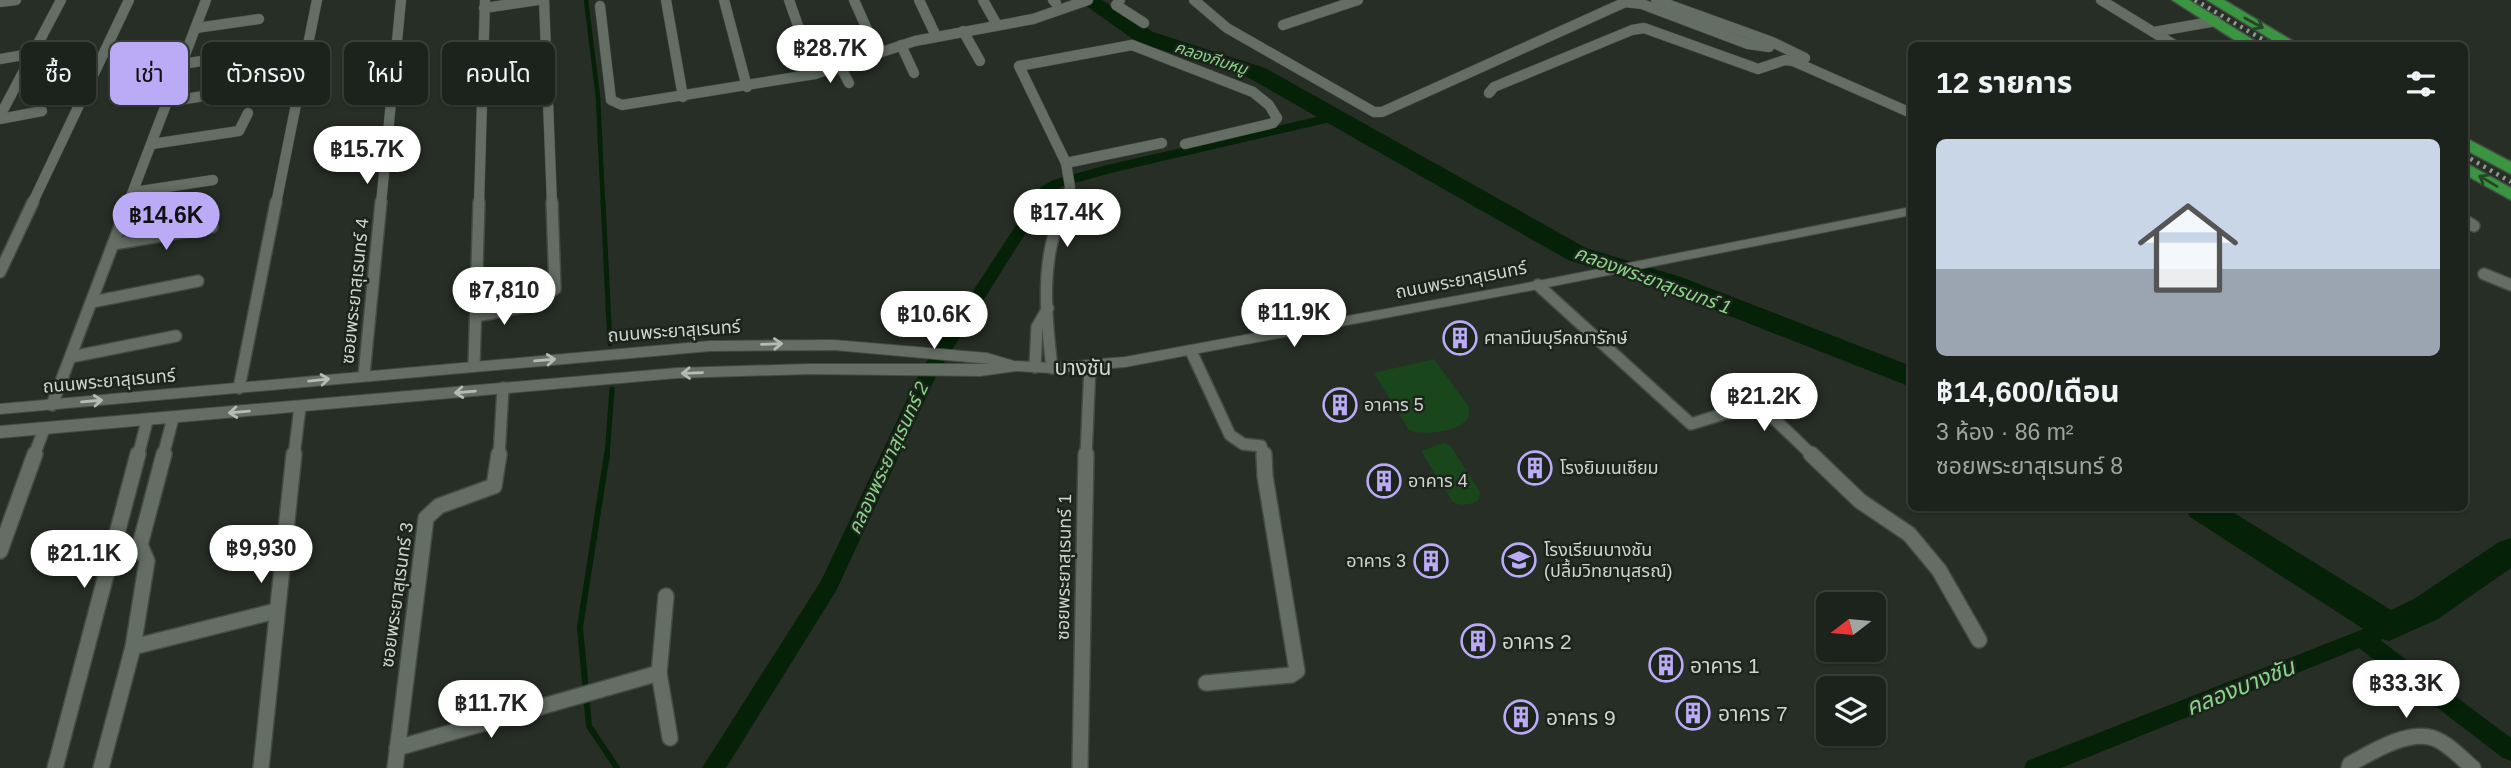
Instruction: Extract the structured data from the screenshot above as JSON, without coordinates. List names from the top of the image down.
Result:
{
  "streets": {
    "street": [
      "ถนนพระยาสุเรนทร์",
      "ซอยพระยาสุเรนทร์ 4",
      "ซอยพระยาสุเรนทร์ 1",
      "ซอยพระยาสุเรนทร์ 3"
    ]
  },
  "crossings": [
    ["ถนนพระยาสุเรนทร์", "ซอยพระยาสุเรนทร์ 4"],
    ["ถนนพระยาสุเรนทร์", "ซอยพระยาสุเรนทร์ 1"],
    ["ถนนพระยาสุเรนทร์", "ซอยพระยาสุเรนทร์ 3"]
  ],
  "districts": ["บางชัน"],
  "water": [
    "คลองกีบหมู",
    "คลองพระยาสุเรนทร์ 1",
    "คลองพระยาสุเรนทร์ 2",
    "คลองบางชัน"
  ],
  "places": {
    "building": [
      "ศาลามีนบุรีคณารักษ์",
      "อาคาร 5",
      "โรงยิมเนเซียม",
      "อาคาร 4",
      "อาคาร 3",
      "อาคาร 2",
      "อาคาร 1",
      "อาคาร 7",
      "อาคาร 9"
    ],
    "school or university": ["โรงเรียนบางชัน (ปลื้มวิทยานุสรณ์)"]
  },
  "north": "left",
  "page": {
    "price": [
      "฿28.7K",
      "฿15.7K",
      "฿17.4K",
      "฿14.6K",
      "฿7,810",
      "฿11.9K",
      "฿10.6K",
      "฿21.2K",
      "฿9,930",
      "฿21.1K",
      "฿33.3K",
      "฿11.7K"
    ],
    "chip": [
      "ซื้อ",
      "เช่า",
      "ตัวกรอง",
      "ใหม่",
      "คอนโด"
    ],
    "heading": "12 รายการ",
    "list": [
      {
        "name": "฿14,600/เดือน",
        "note": "3 ห้อง · 86 m² · ซอยพระยาสุเรนทร์ 8"
      }
    ]
  }
}
